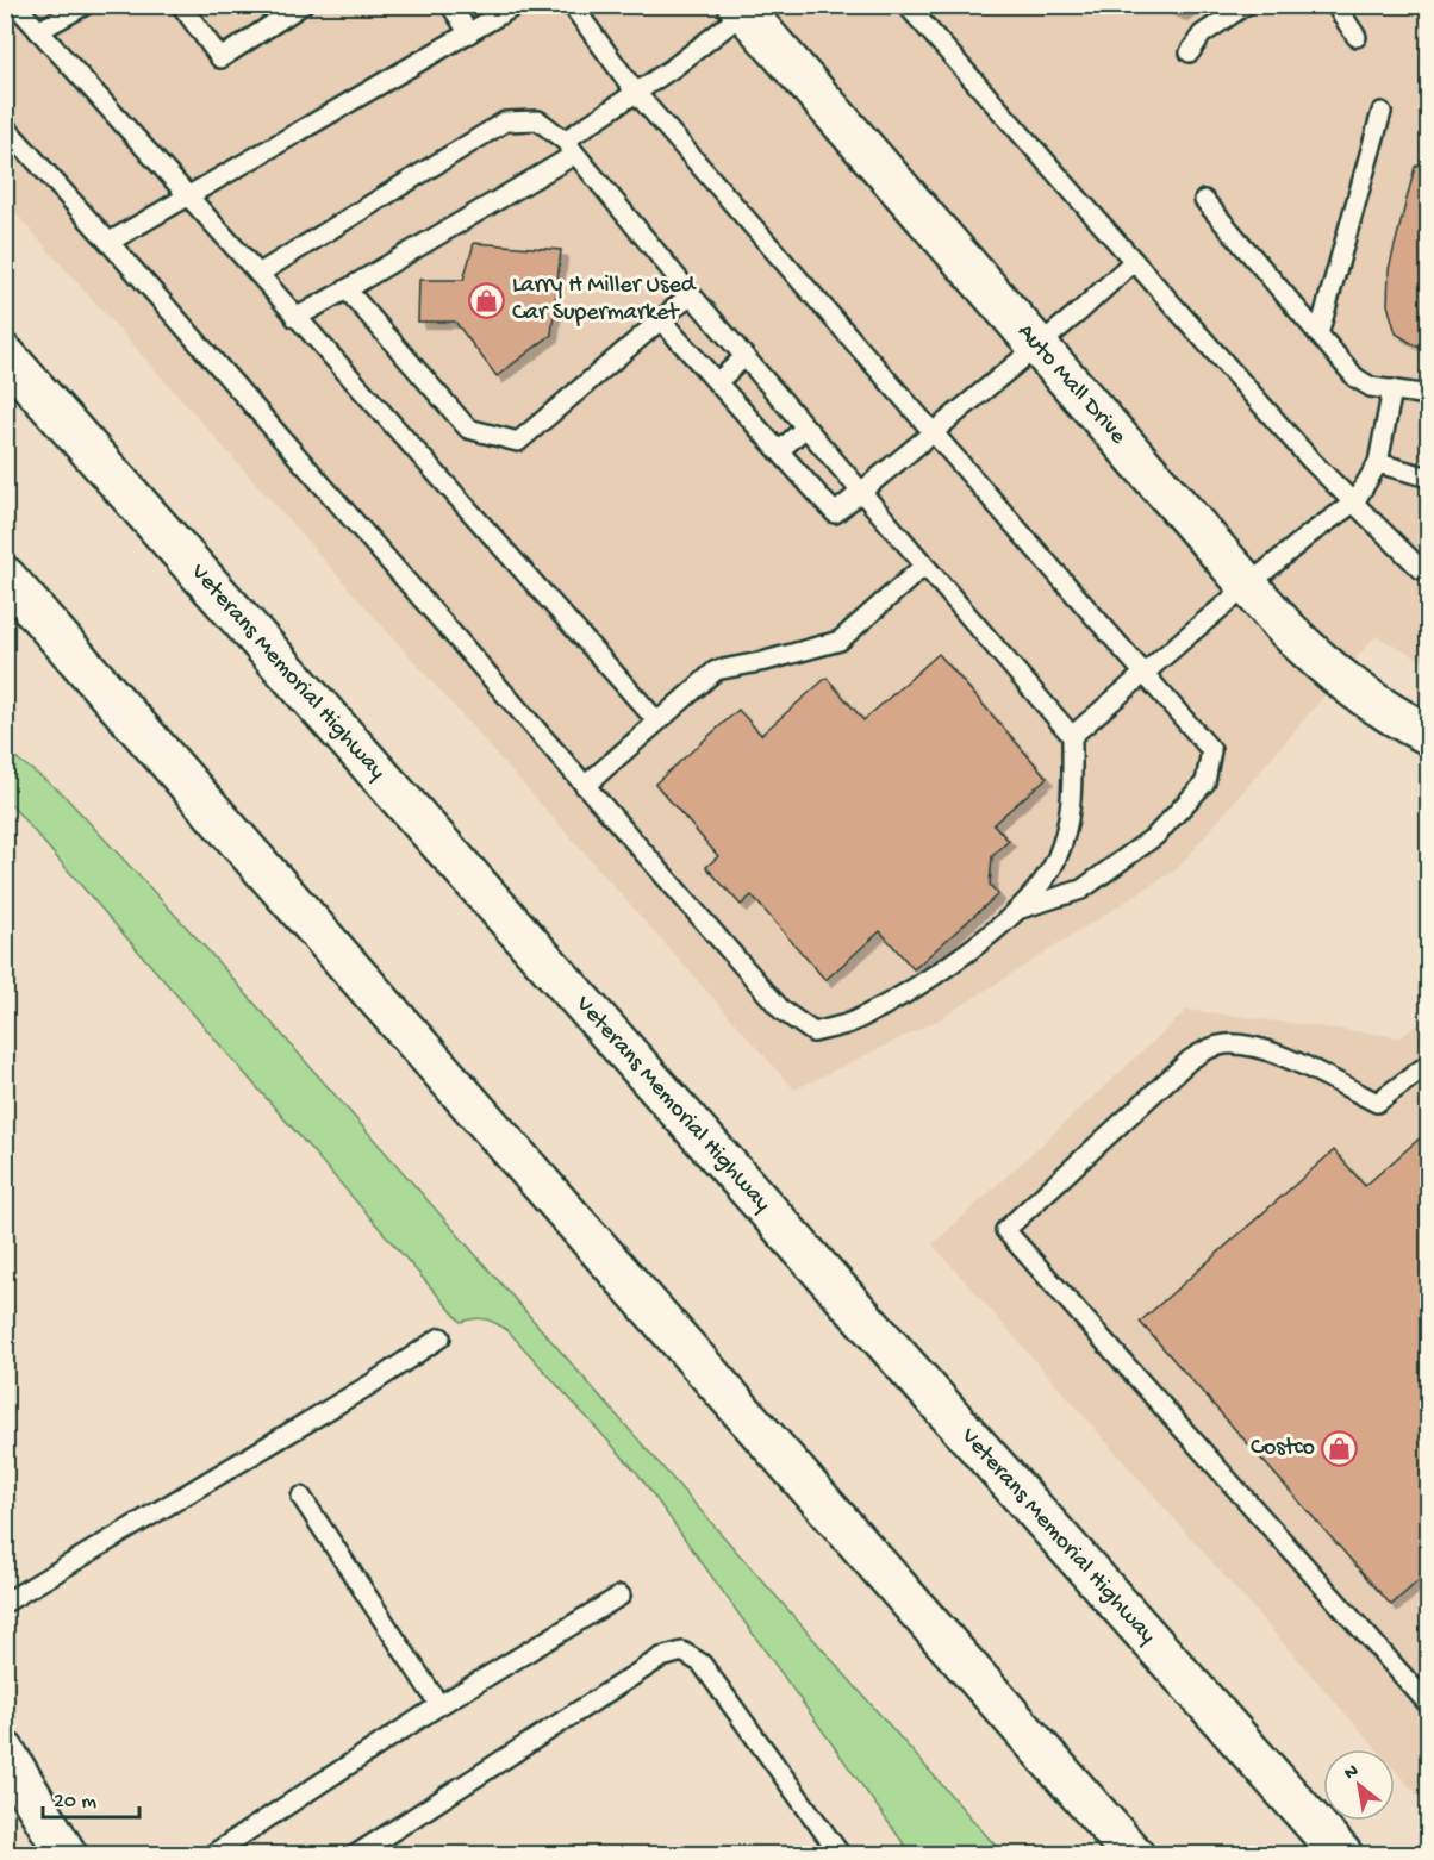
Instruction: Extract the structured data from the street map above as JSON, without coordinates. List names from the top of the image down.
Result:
{
  "streets": {
    "main road": ["Auto Mall Drive", "Veterans Memorial Highway"]
  },
  "places": {
    "shop": ["Larry H Miller Used Car Supermarket", "Costco"]
  },
  "scale_bar": "20 m",
  "north": "top left"
}
